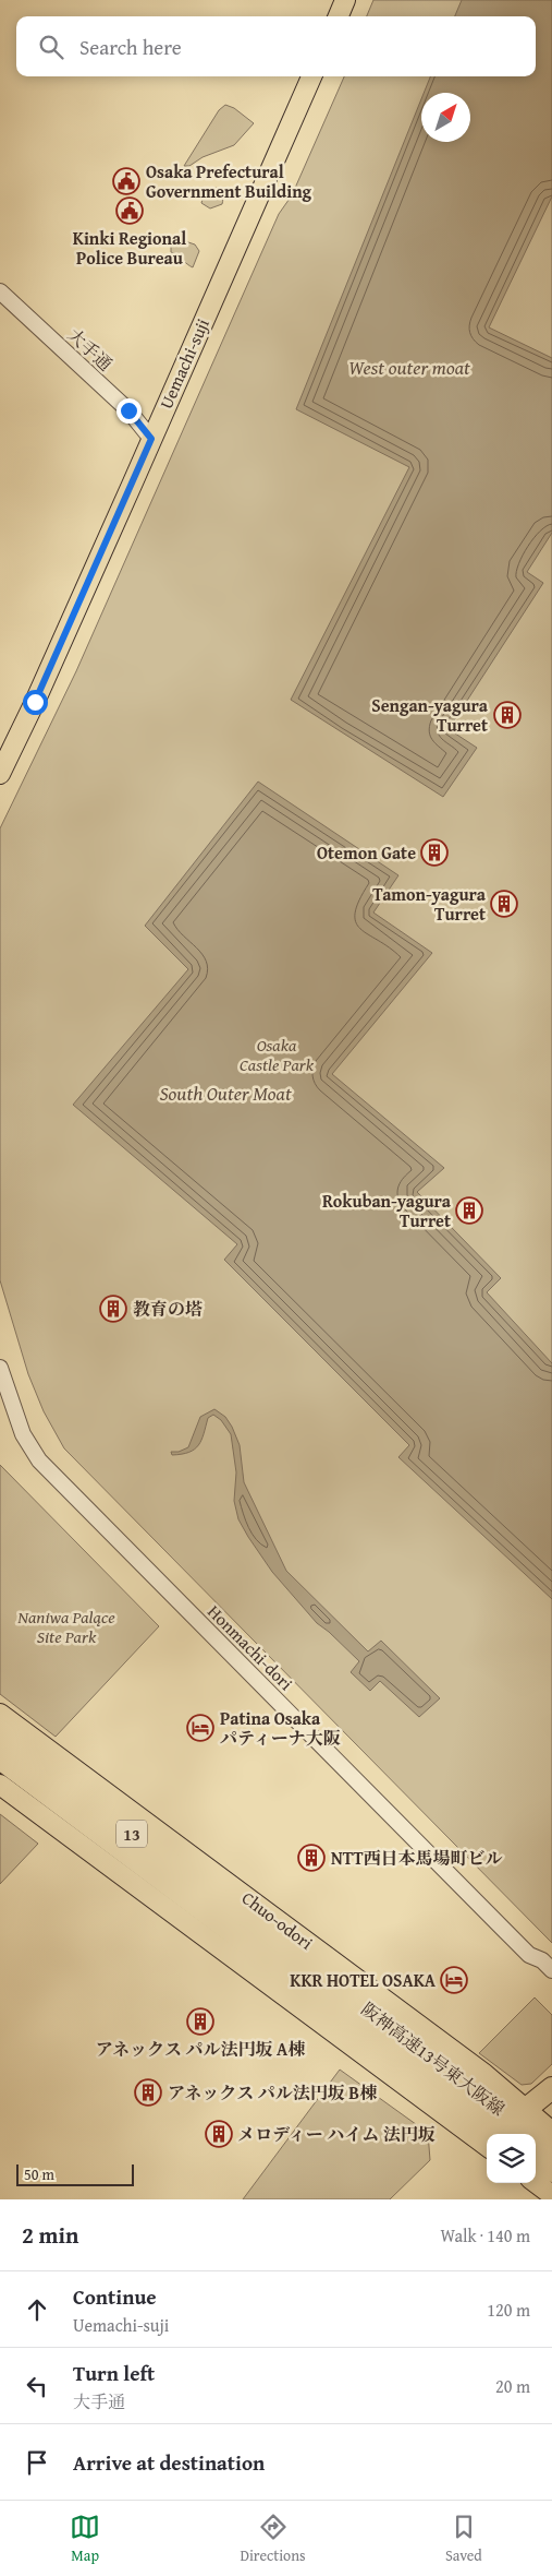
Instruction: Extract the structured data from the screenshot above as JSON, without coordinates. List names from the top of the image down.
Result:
{
  "streets": {
    "highway": ["13", "阪神高速13号東大阪線"],
    "main road": ["Uemachi-suji", "Chuo-odori"],
    "street": ["大手通"]
  },
  "crossings": [
    ["大手通", "Uemachi-suji"]
  ],
  "water": ["West outer moat", "South Outer Moat"],
  "parks": ["Osaka Castle Park", "Naniwa Palące Site Park"],
  "places": {
    "public building": ["Osaka Prefectural Government Building", "Kinki Regional Police Bureau"],
    "building": [
      "Sengan-yagura Turret",
      "Otemon Gate",
      "Tamon-yagura Turret",
      "Rokuban-yagura Turret",
      "教育の塔",
      "NTT西日本馬場町ビル",
      "アネックス パル法円坂 A棟",
      "アネックス パル法円坂 B棟",
      "メロディー ハイム 法円坂"
    ],
    "hotel": ["Patina Osaka パティーナ大阪", "KKR HOTEL OSAKA"]
  },
  "scale_bar": "50 m",
  "north": "top right",
  "page": {
    "search": "Search here",
    "scale": "50 m",
    "heading": ["2 min", "Walk · 140 m"],
    "list": [
      ["Continue", "Uemachi-suji", "120 m"],
      ["Turn left", "大手通", "20 m"],
      "Arrive at destination"
    ],
    "nav": ["Map", "Directions", "Saved"]
  }
}
